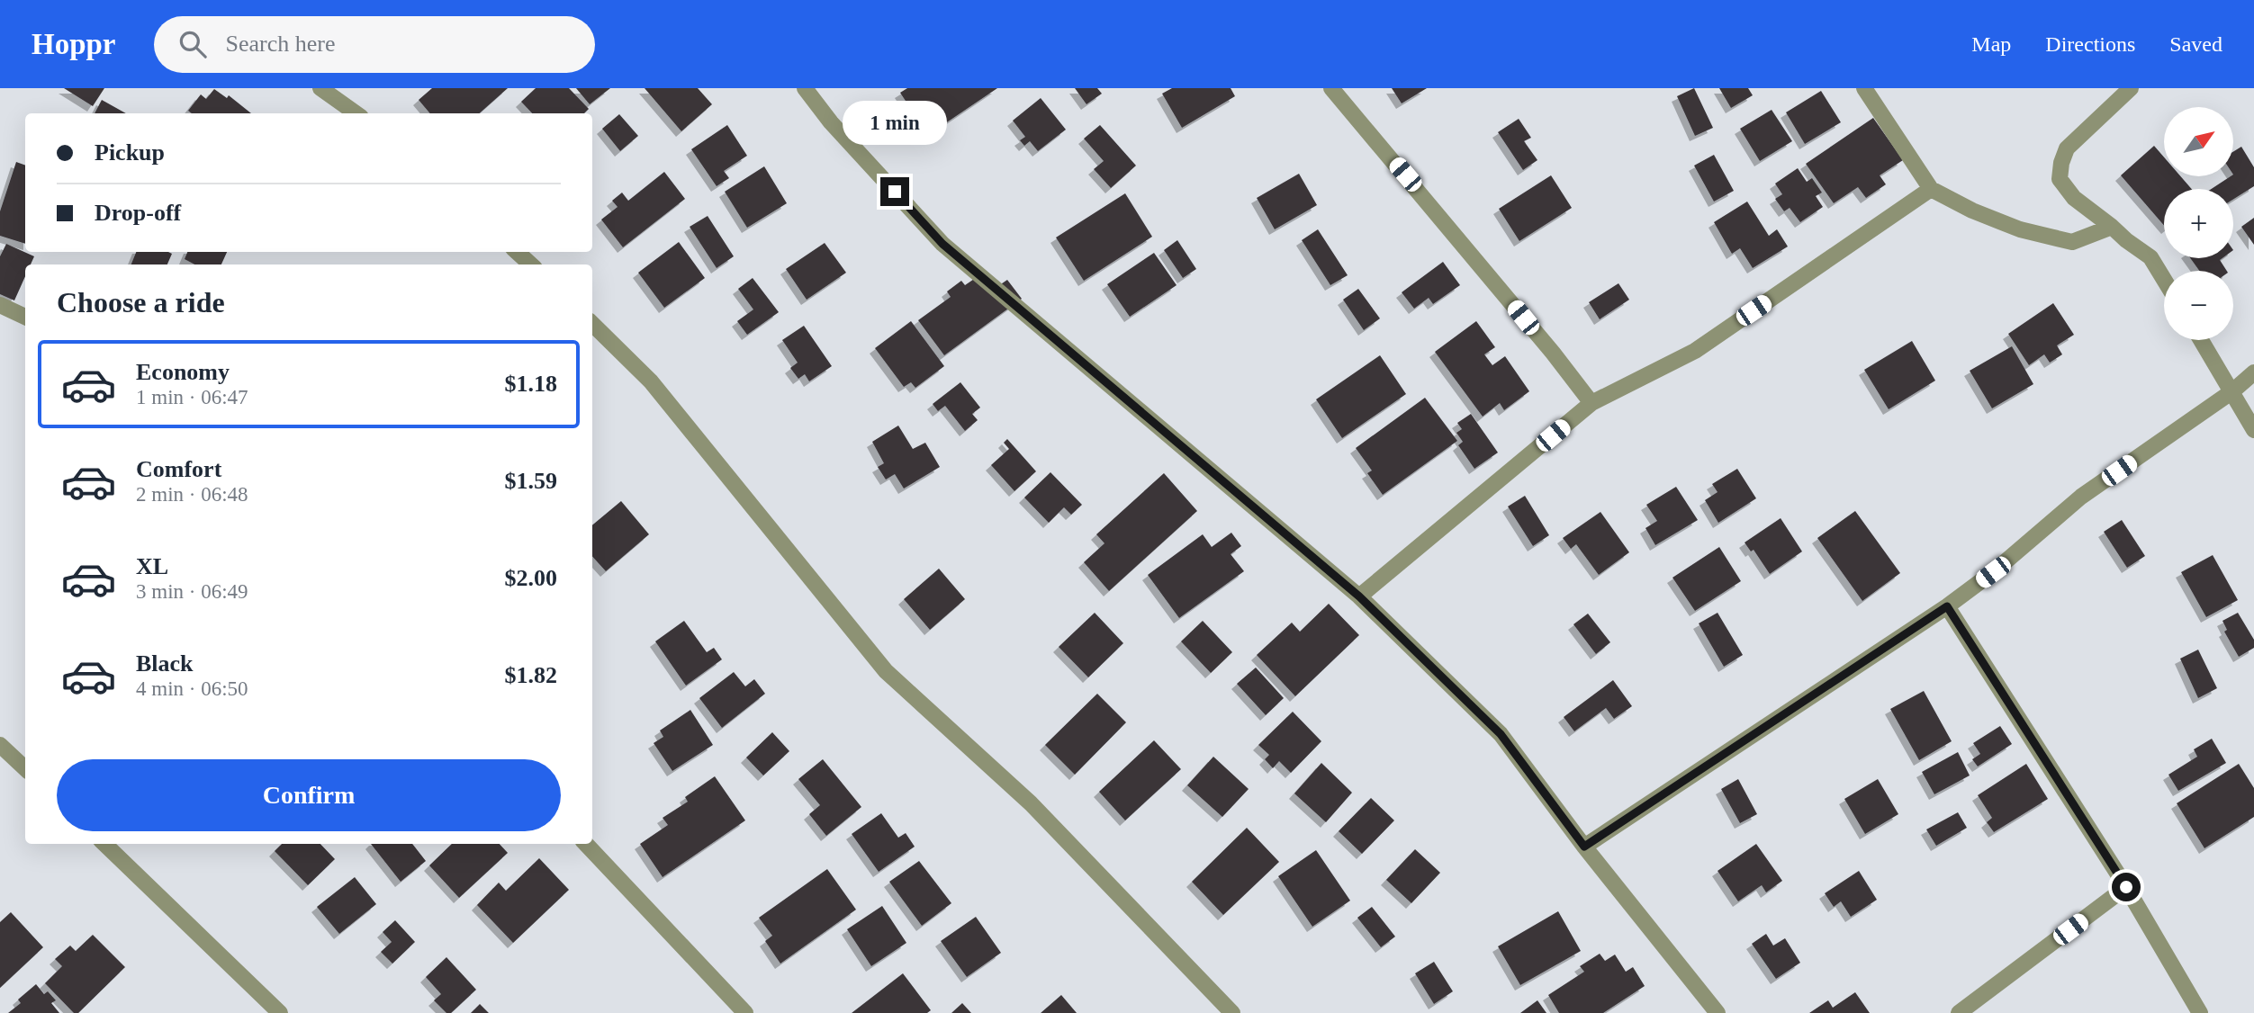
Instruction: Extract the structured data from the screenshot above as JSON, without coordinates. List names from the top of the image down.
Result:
{
  "north": "top right",
  "page": {
    "header": "Hoppr",
    "search": "Search here",
    "nav": ["Map", "Directions", "Saved"],
    "bubble": "1 min",
    "map_buttons": ["+", "−"],
    "banner": ["Pickup", "Drop-off"],
    "heading": "Choose a ride",
    "list": [
      {
        "name": "Economy",
        "note": "1 min · 06:47",
        "value": "$1.18"
      },
      {
        "name": "Comfort",
        "note": "2 min · 06:48",
        "value": "$1.59"
      },
      {
        "name": "XL",
        "note": "3 min · 06:49",
        "value": "$2.00"
      },
      {
        "name": "Black",
        "note": "4 min · 06:50",
        "value": "$1.82"
      }
    ],
    "buttons": "Confirm"
  }
}
